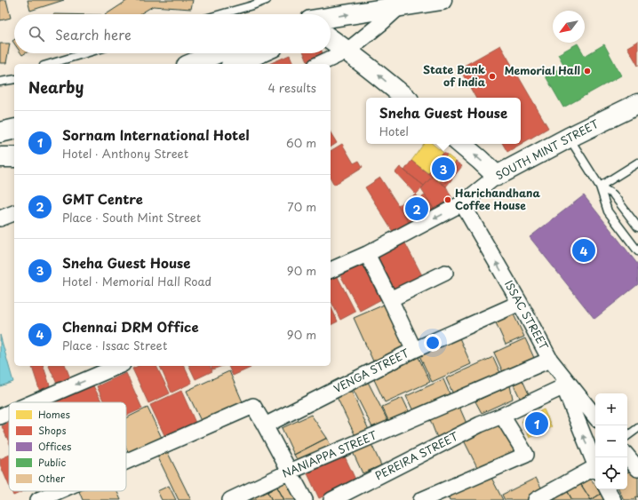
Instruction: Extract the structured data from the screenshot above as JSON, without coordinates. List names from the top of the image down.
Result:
{
  "streets": {
    "main road": ["SOUTH MINT STREET"],
    "street": [
      "ISSAC STREET",
      "VENGA STREET",
      "NANIAPPA STREET",
      "PEREIRA STREET"
    ]
  },
  "crossings": [
    ["SOUTH MINT STREET", "ISSAC STREET"],
    ["ISSAC STREET", "VENGA STREET"],
    ["ISSAC STREET", "NANIAPPA STREET"],
    ["ISSAC STREET", "PEREIRA STREET"]
  ],
  "places": ["Memorial Hall", "State Bank of India", "Harichandhana Coffee House"],
  "legend": [
    "Homes",
    "Shops",
    "Offices",
    "Public",
    "Other"
  ],
  "north": "bottom left",
  "page": {
    "search": "Search here",
    "heading": ["Nearby", "4 results"],
    "popup": ["Sneha Guest House", "Hotel"],
    "list": [
      {
        "mark": "1",
        "name": "Sornam International Hotel",
        "note": "Hotel · Anthony Street",
        "value": "60 m"
      },
      {
        "mark": "2",
        "name": "GMT Centre",
        "note": "Place · South Mint Street",
        "value": "70 m"
      },
      {
        "mark": "3",
        "name": "Sneha Guest House",
        "note": "Hotel · Memorial Hall Road",
        "value": "90 m"
      },
      {
        "mark": "4",
        "name": "Chennai DRM Office",
        "note": "Place · Issac Street",
        "value": "90 m"
      }
    ],
    "pins": [
      "3",
      "2",
      "4",
      "1"
    ],
    "map_buttons": ["+", "−"]
  }
}
